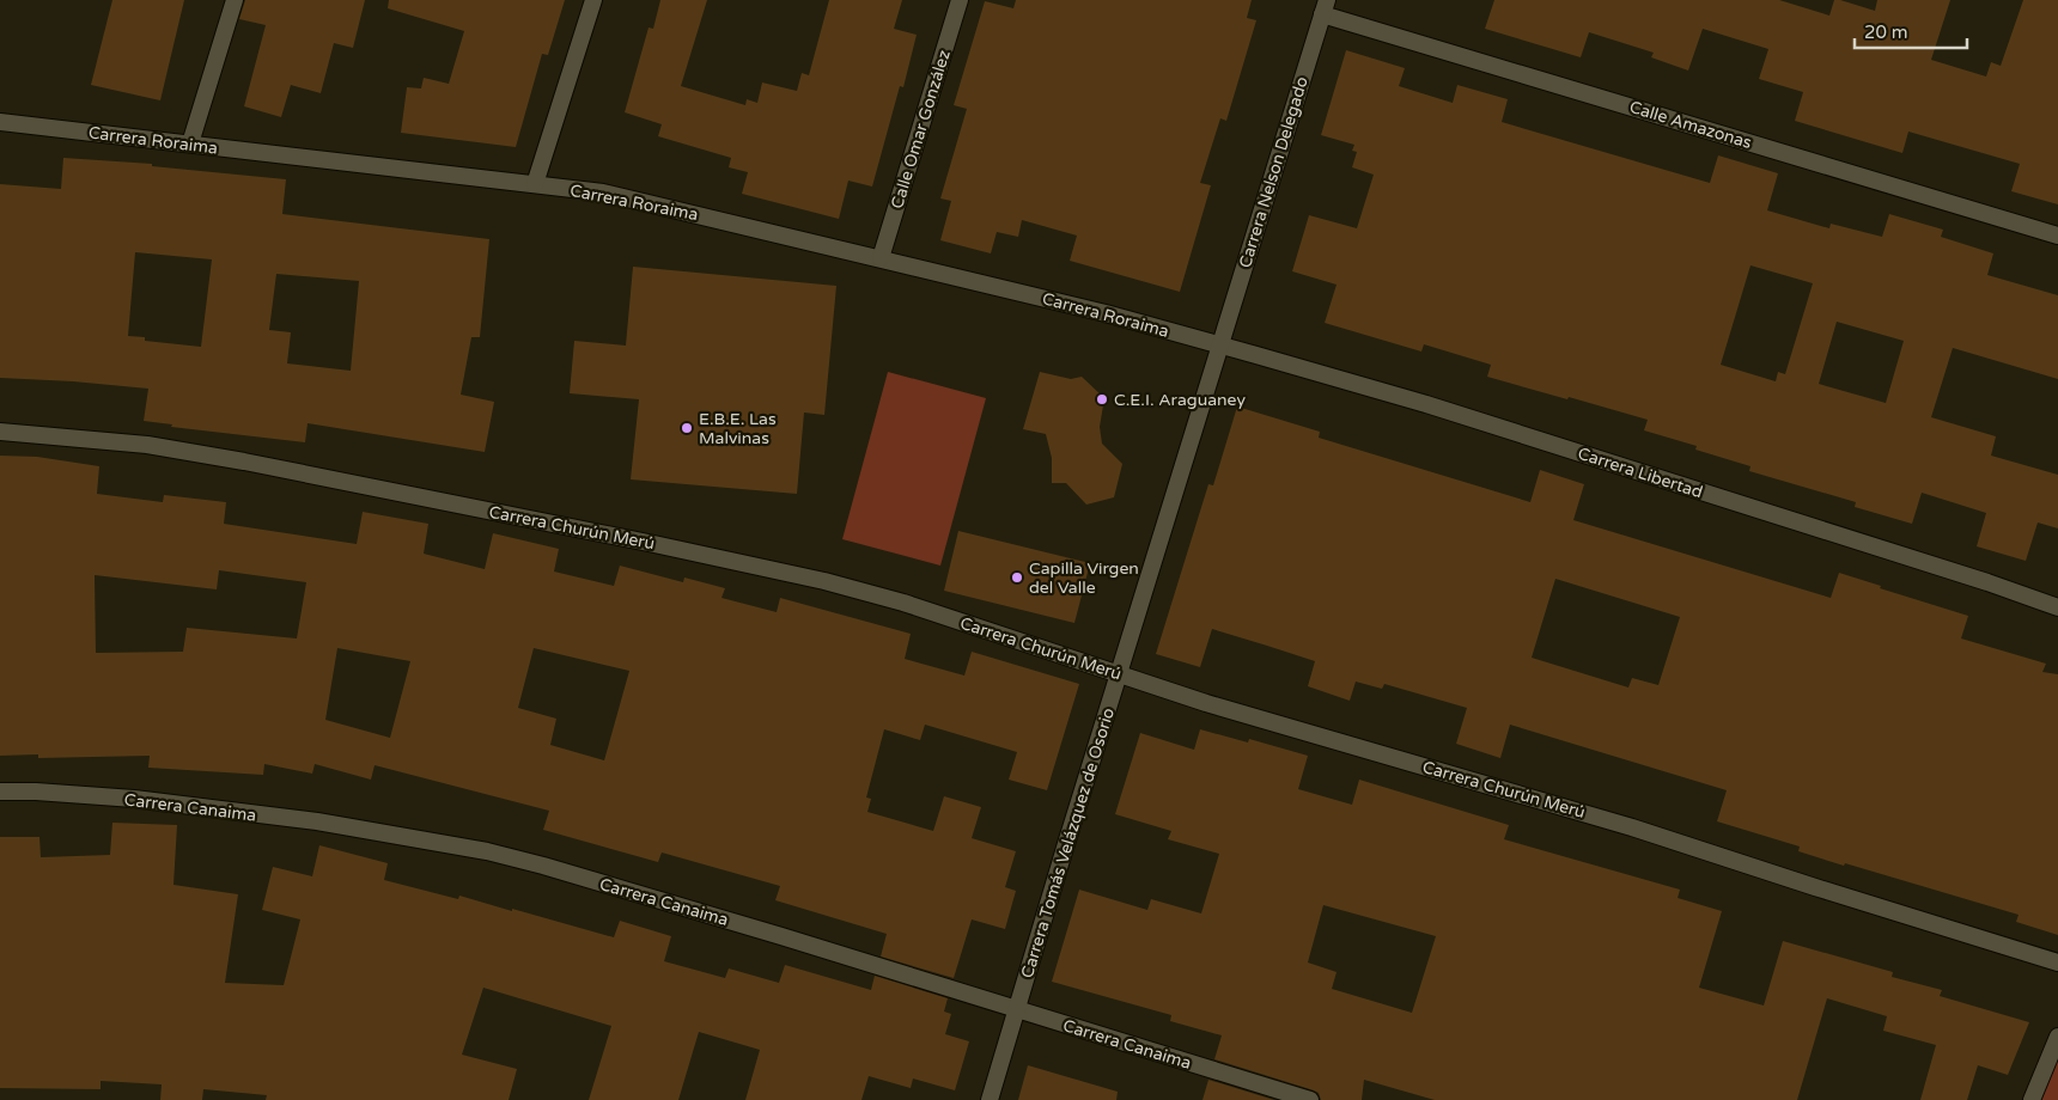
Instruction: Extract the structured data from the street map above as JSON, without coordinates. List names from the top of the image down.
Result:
{
  "streets": {
    "street": [
      "Calle Amazonas",
      "Calle Omar González",
      "Carrera Roraima",
      "Carrera Nelson Delegado",
      "Carrera Libertad",
      "Carrera Churún Merú",
      "Carrera Canaima",
      "Carrera Tomás Velázquez de Osorio"
    ]
  },
  "crossings": [
    ["Calle Amazonas", "Carrera Nelson Delegado"],
    ["Calle Omar González", "Carrera Roraima"],
    ["Carrera Roraima", "Carrera Nelson Delegado"],
    ["Carrera Roraima", "Carrera Libertad"],
    ["Carrera Roraima", "Carrera Tomás Velázquez de Osorio"],
    ["Carrera Nelson Delegado", "Carrera Libertad"],
    ["Carrera Nelson Delegado", "Carrera Tomás Velázquez de Osorio"],
    ["Carrera Libertad", "Carrera Tomás Velázquez de Osorio"],
    ["Carrera Churún Merú", "Carrera Tomás Velázquez de Osorio"],
    ["Carrera Canaima", "Carrera Tomás Velázquez de Osorio"]
  ],
  "places": ["C.E.I. Araguaney", "E.B.E. Las Malvinas", "Capilla Virgen del Valle"],
  "scale_bar": "20 m"
}
